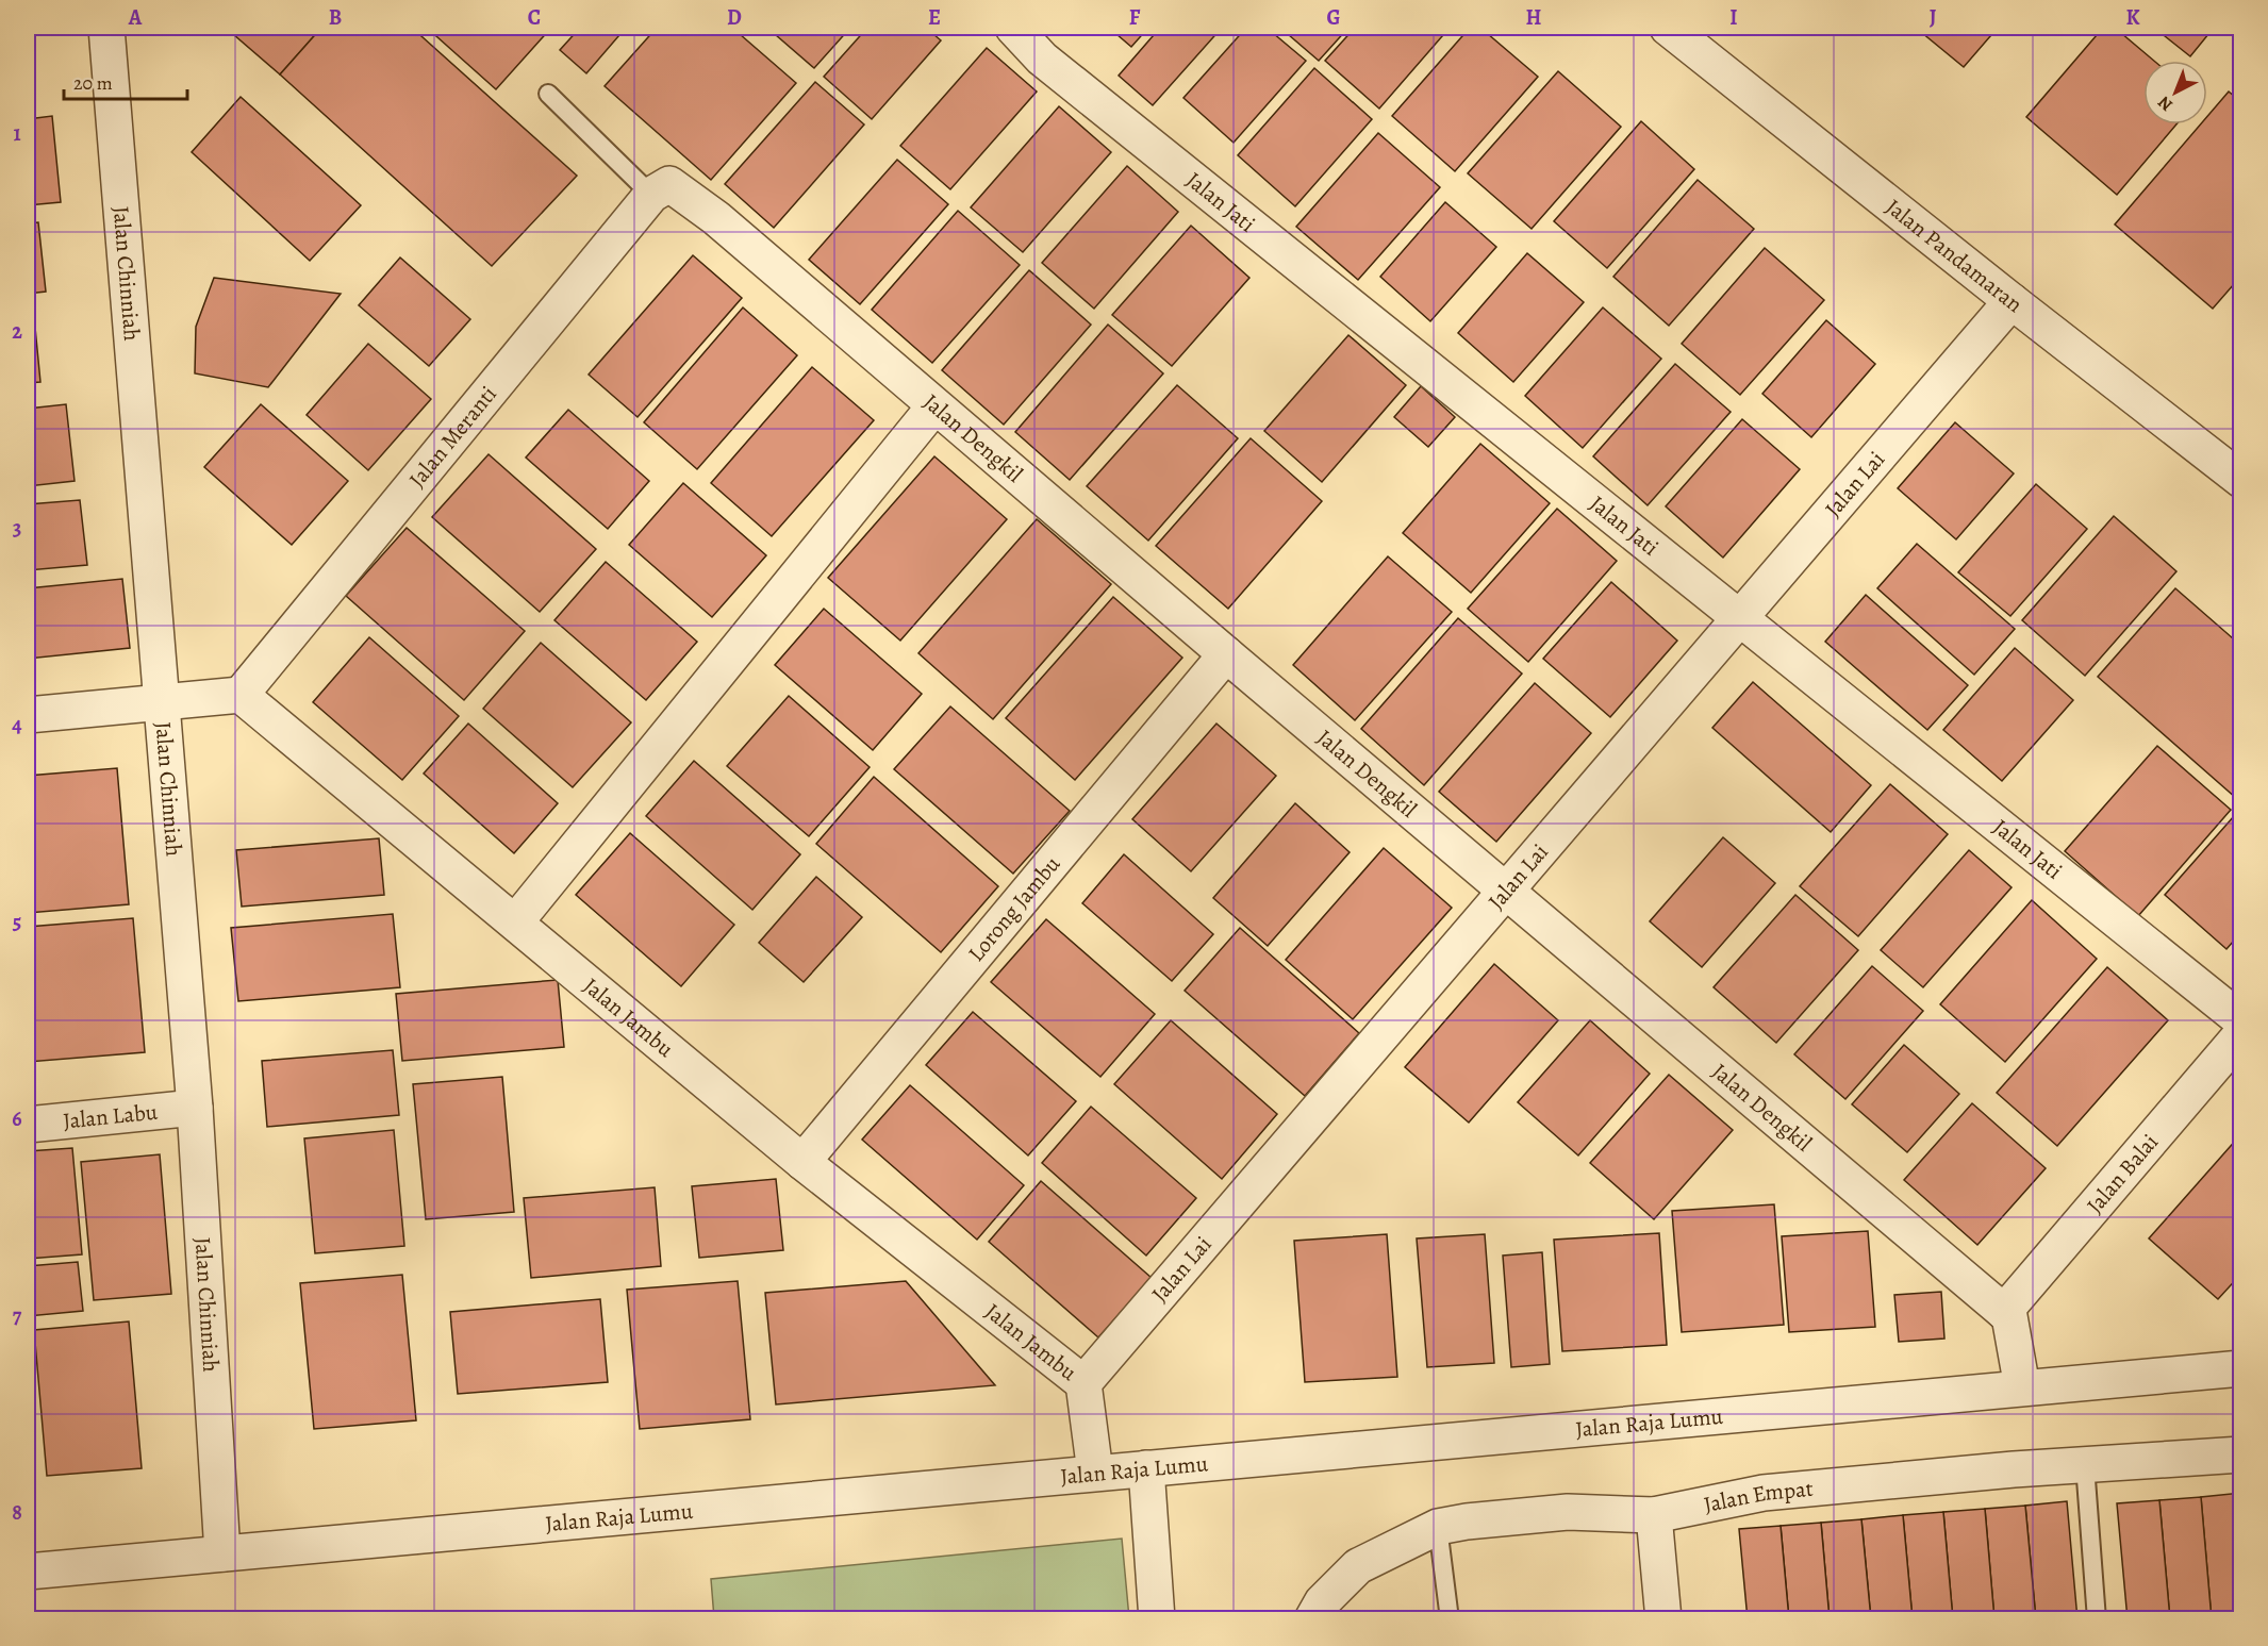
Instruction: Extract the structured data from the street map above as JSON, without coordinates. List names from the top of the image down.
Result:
{
  "streets": {
    "street": [
      "Jalan Jati",
      "Jalan Pandamaran",
      "Jalan Chinniah",
      "Jalan Meranti",
      "Jalan Dengkil",
      "Jalan Lai",
      "Lorong Jambu",
      "Jalan Jambu",
      "Jalan Labu",
      "Jalan Balai",
      "Jalan Raja Lumu",
      "Jalan Empat"
    ]
  },
  "crossings": [
    ["Jalan Jati", "Jalan Lai"],
    ["Jalan Pandamaran", "Jalan Lai"],
    ["Jalan Chinniah", "Jalan Labu"],
    ["Jalan Chinniah", "Jalan Raja Lumu"],
    ["Jalan Meranti", "Jalan Dengkil"],
    ["Jalan Meranti", "Jalan Jambu"],
    ["Jalan Dengkil", "Jalan Lai"],
    ["Jalan Dengkil", "Lorong Jambu"],
    ["Jalan Dengkil", "Jalan Balai"],
    ["Jalan Lai", "Jalan Jambu"],
    ["Lorong Jambu", "Jalan Jambu"]
  ],
  "scale_bar": "20 m",
  "north": "bottom left",
  "grid": {
    "columns": [
      "A",
      "B",
      "C",
      "D",
      "E",
      "F",
      "G",
      "H",
      "I",
      "J",
      "K"
    ],
    "rows": [
      "1",
      "2",
      "3",
      "4",
      "5",
      "6",
      "7",
      "8"
    ]
  }
}
